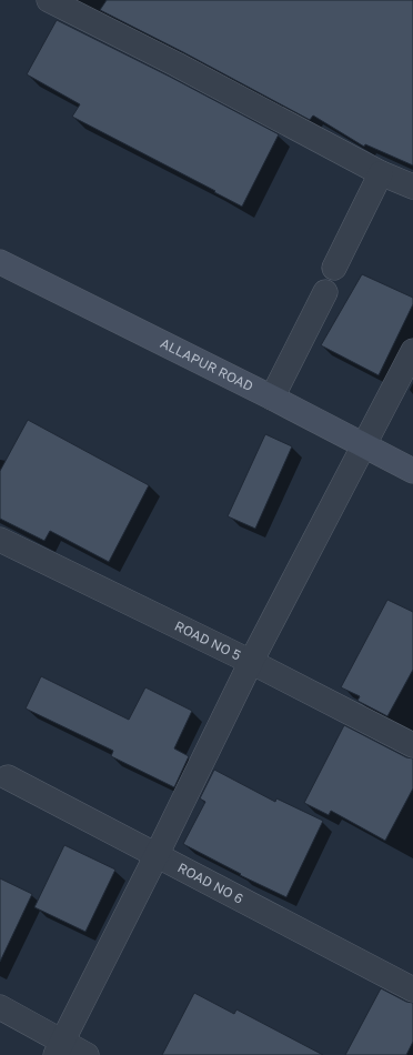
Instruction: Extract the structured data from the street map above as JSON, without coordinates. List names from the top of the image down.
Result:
{
  "streets": {
    "main road": ["ALLAPUR ROAD"],
    "street": ["ROAD NO 5", "ROAD NO 6"]
  }
}
